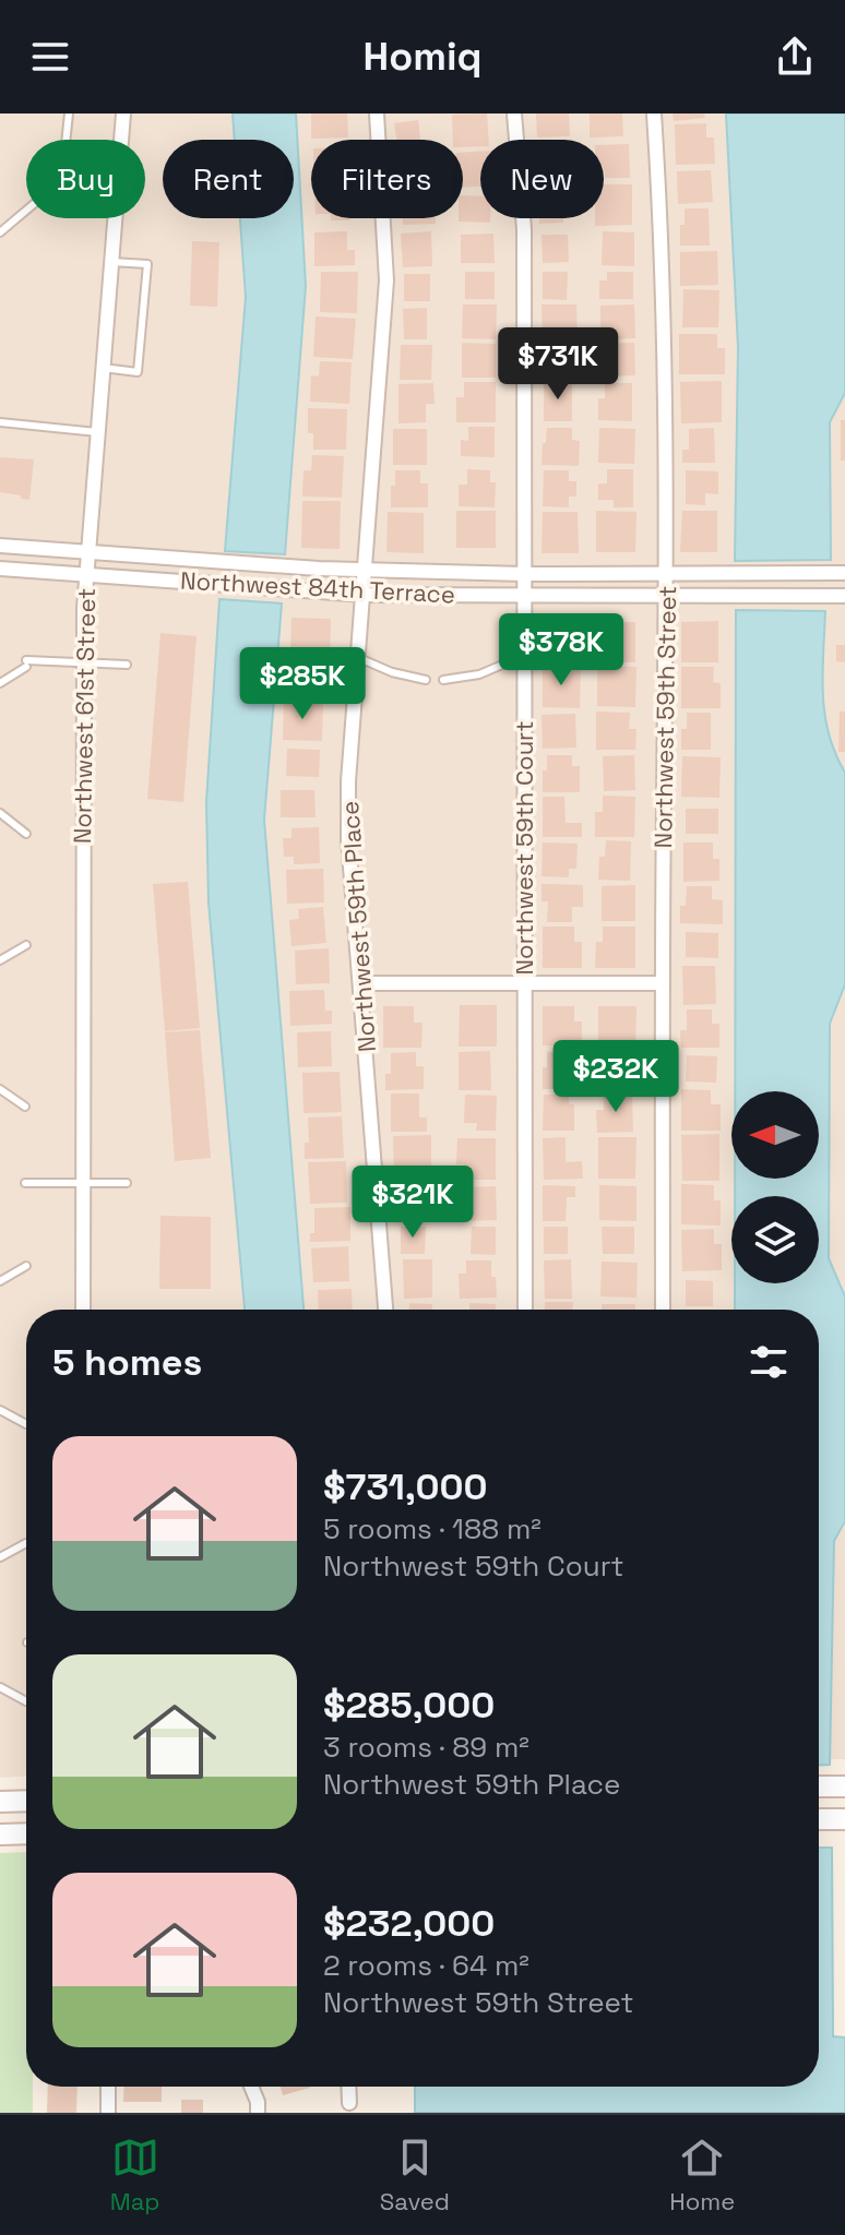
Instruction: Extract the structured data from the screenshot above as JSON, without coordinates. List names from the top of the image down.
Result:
{
  "streets": {
    "street": [
      "Northwest 84th Terrace",
      "Northwest 61st Street",
      "Northwest 59th Street",
      "Northwest 59th Court",
      "Northwest 59th Place"
    ]
  },
  "crossings": [
    ["Northwest 84th Terrace", "Northwest 61st Street"],
    ["Northwest 84th Terrace", "Northwest 59th Street"],
    ["Northwest 84th Terrace", "Northwest 59th Court"],
    ["Northwest 84th Terrace", "Northwest 59th Place"]
  ],
  "north": "left",
  "page": {
    "header": "Homiq",
    "chip": [
      "Buy",
      "Rent",
      "Filters",
      "New"
    ],
    "price": [
      "$731K",
      "$378K",
      "$285K",
      "$232K",
      "$321K"
    ],
    "heading": "5 homes",
    "list": [
      {
        "name": "$731,000",
        "note": "5 rooms · 188 m² · Northwest 59th Court"
      },
      {
        "name": "$285,000",
        "note": "3 rooms · 89 m² · Northwest 59th Place"
      },
      {
        "name": "$232,000",
        "note": "2 rooms · 64 m² · Northwest 59th Street"
      }
    ],
    "tabs": ["Map", "Saved", "Home"]
  }
}
